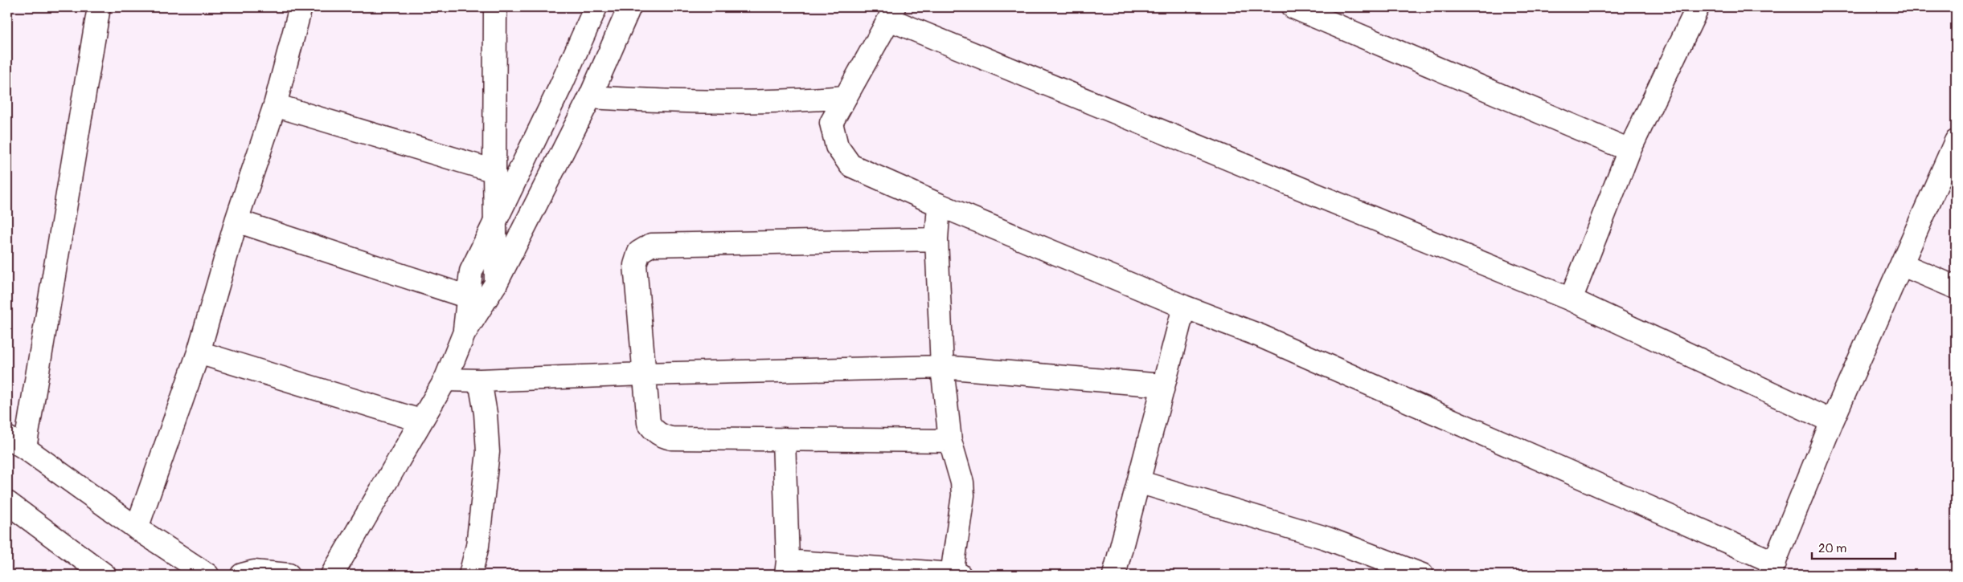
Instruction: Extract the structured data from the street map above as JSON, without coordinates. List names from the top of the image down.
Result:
{
  "scale_bar": "20 m"
}
